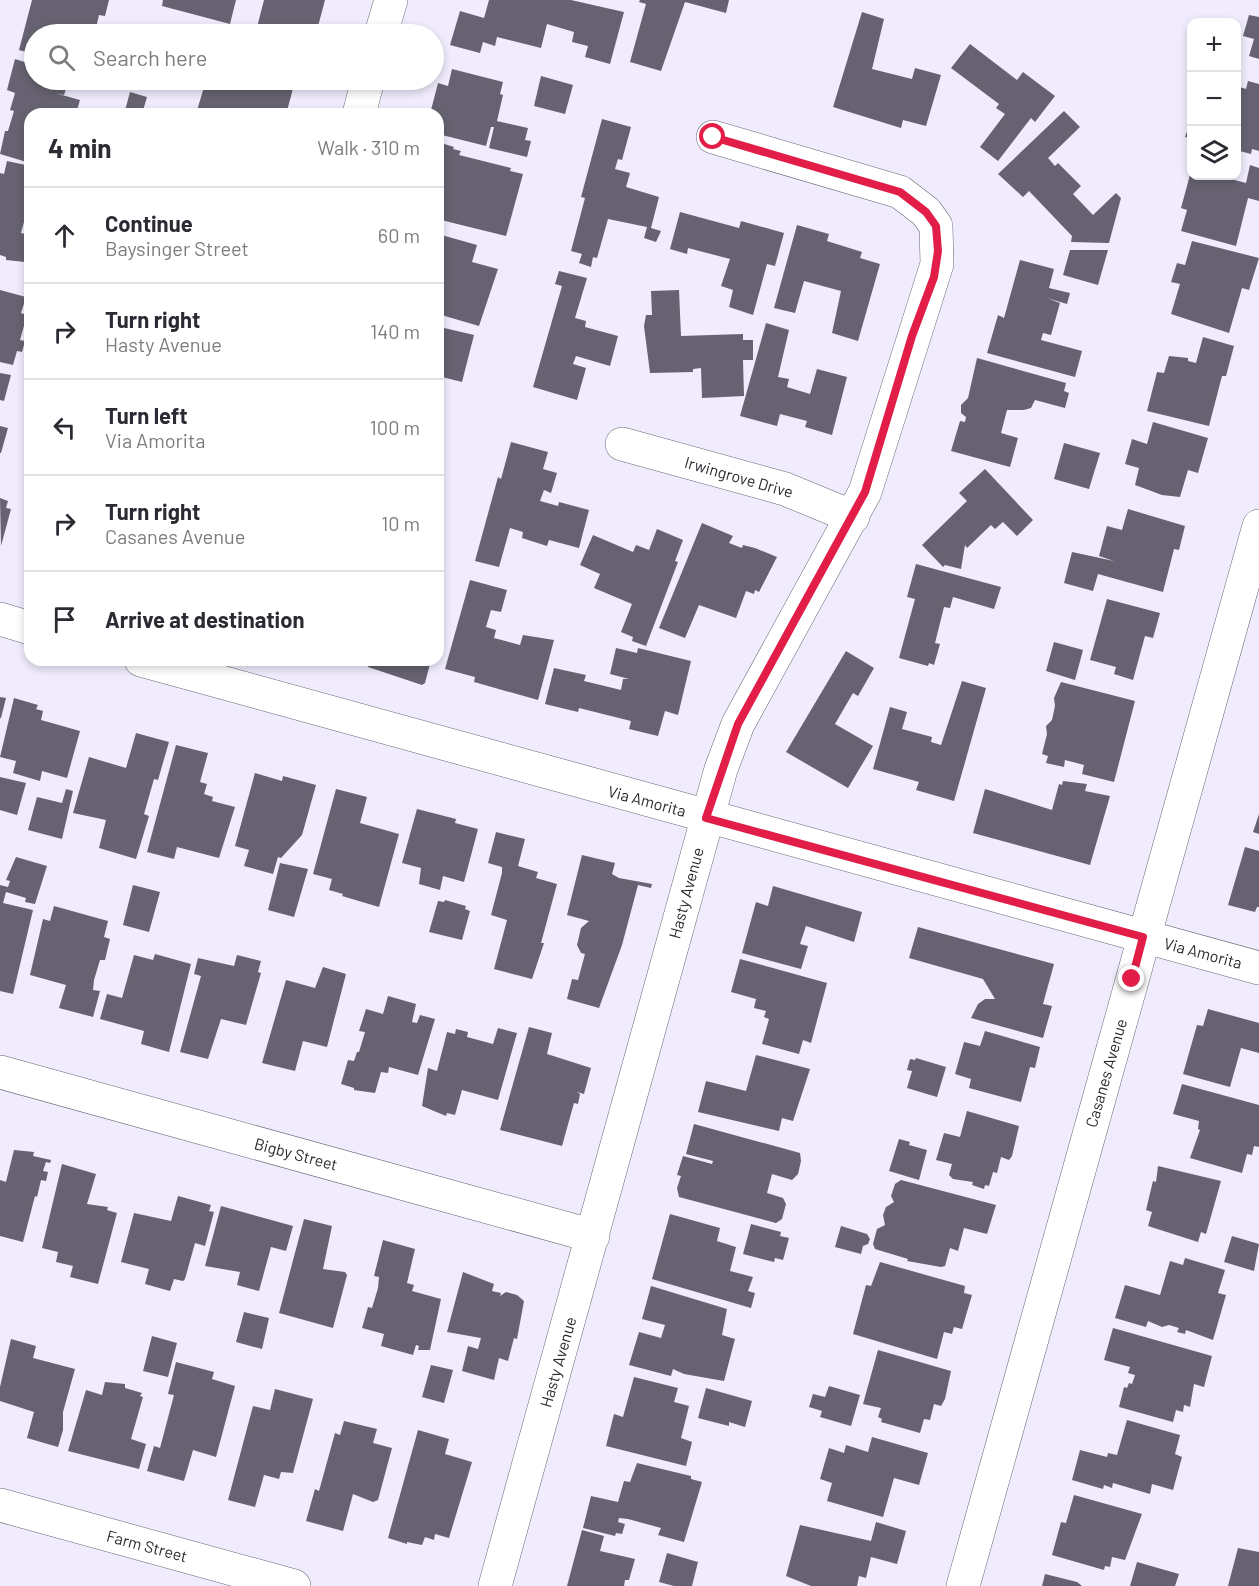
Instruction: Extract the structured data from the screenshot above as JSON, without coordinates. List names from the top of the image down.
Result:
{
  "streets": {
    "street": [
      "Irwingrove Drive",
      "Via Amorita",
      "Hasty Avenue",
      "Casanes Avenue",
      "Bigby Street",
      "Farm Street"
    ]
  },
  "crossings": [
    ["Irwingrove Drive", "Hasty Avenue"],
    ["Via Amorita", "Hasty Avenue"],
    ["Via Amorita", "Casanes Avenue"],
    ["Hasty Avenue", "Bigby Street"]
  ],
  "page": {
    "map_buttons": ["+", "−"],
    "search": "Search here",
    "heading": ["4 min", "Walk · 310 m"],
    "list": [
      ["Continue", "Baysinger Street", "60 m"],
      ["Turn right", "Hasty Avenue", "140 m"],
      ["Turn left", "Via Amorita", "100 m"],
      ["Turn right", "Casanes Avenue", "10 m"],
      "Arrive at destination"
    ]
  }
}
